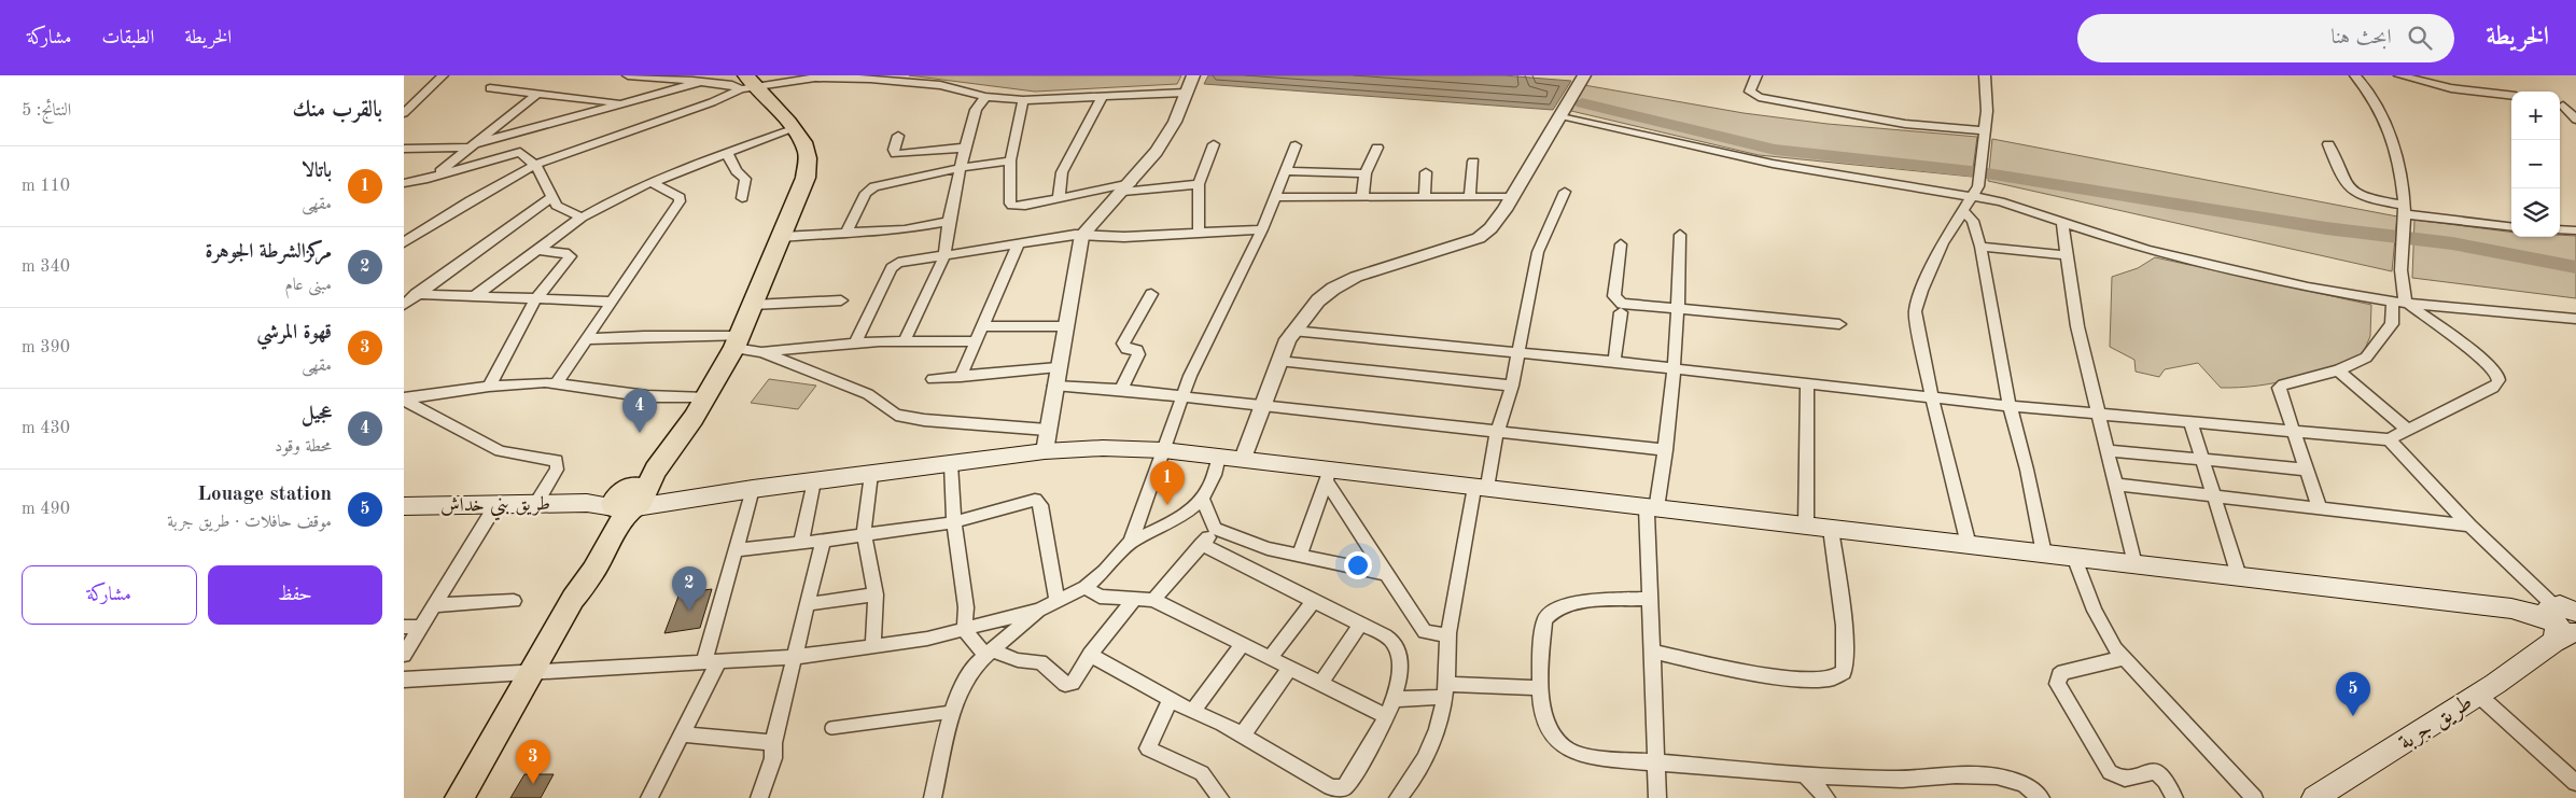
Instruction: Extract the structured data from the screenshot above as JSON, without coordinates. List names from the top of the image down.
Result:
{
  "streets": {
    "main road": ["طريق بني خداش", "طريق جربة"]
  },
  "crossings": [
    ["طريق بني خداش", "طريق جربة"]
  ],
  "page": {
    "header": "الخريطة",
    "search": "ابحث هنا",
    "nav": ["الخريطة", "الطبقات", "مشاركة"],
    "heading": ["بالقرب منك", "النتائج: 5"],
    "map_buttons": ["+", "−"],
    "list": [
      {
        "mark": "1",
        "name": "باتالا",
        "note": "مقهى",
        "value": "110 m"
      },
      {
        "mark": "2",
        "name": "مركزالشرطة الجوهرة",
        "note": "مبنى عام",
        "value": "340 m"
      },
      {
        "mark": "3",
        "name": "قهوة المرشي",
        "note": "مقهى",
        "value": "390 m"
      },
      {
        "mark": "4",
        "name": "عجيل",
        "note": "محطة وقود",
        "value": "430 m"
      },
      {
        "mark": "5",
        "name": "Louage station",
        "note": "موقف حافلات · طريق جربة",
        "value": "490 m"
      }
    ],
    "pins": [
      "4",
      "1",
      "2",
      "5",
      "3"
    ],
    "buttons": ["حفظ", "مشاركة"]
  }
}
